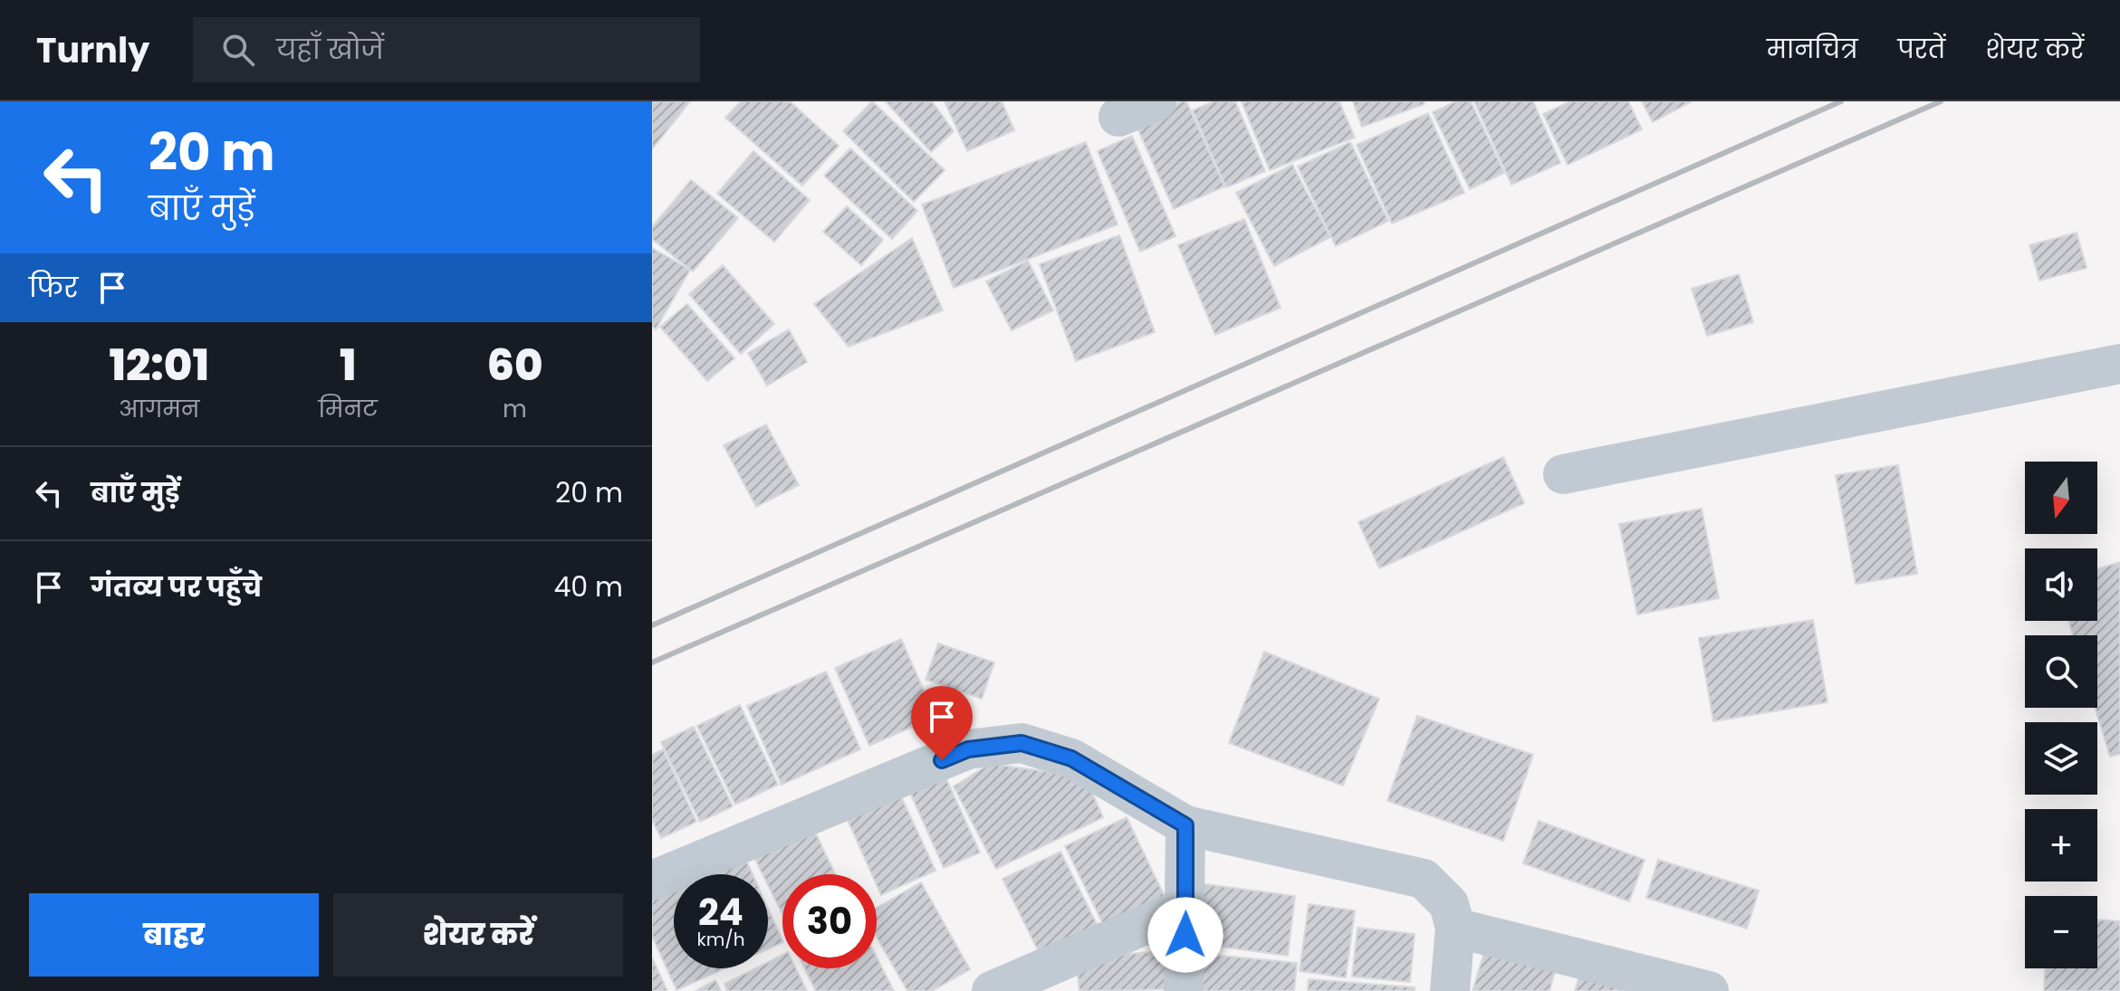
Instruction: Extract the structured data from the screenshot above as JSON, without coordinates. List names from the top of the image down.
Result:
{
  "north": "bottom",
  "page": {
    "header": "Turnly",
    "search": "यहाँ खोजें",
    "nav": ["मानचित्र", "परतें", "शेयर करें"],
    "turn": ["20 m", "बाएँ मुड़ें"],
    "then": "फिर",
    "eta": [
      "12:01",
      "आगमन",
      "1",
      "मिनट",
      "60",
      "m"
    ],
    "list": [
      {
        "name": "बाएँ मुड़ें",
        "value": "20 m"
      },
      {
        "name": "गंतव्य पर पहुँचे",
        "value": "40 m"
      }
    ],
    "map_buttons": ["+", "−"],
    "speed": "24 km/h",
    "limit": "30",
    "buttons": ["बाहर", "शेयर करें"]
  }
}
